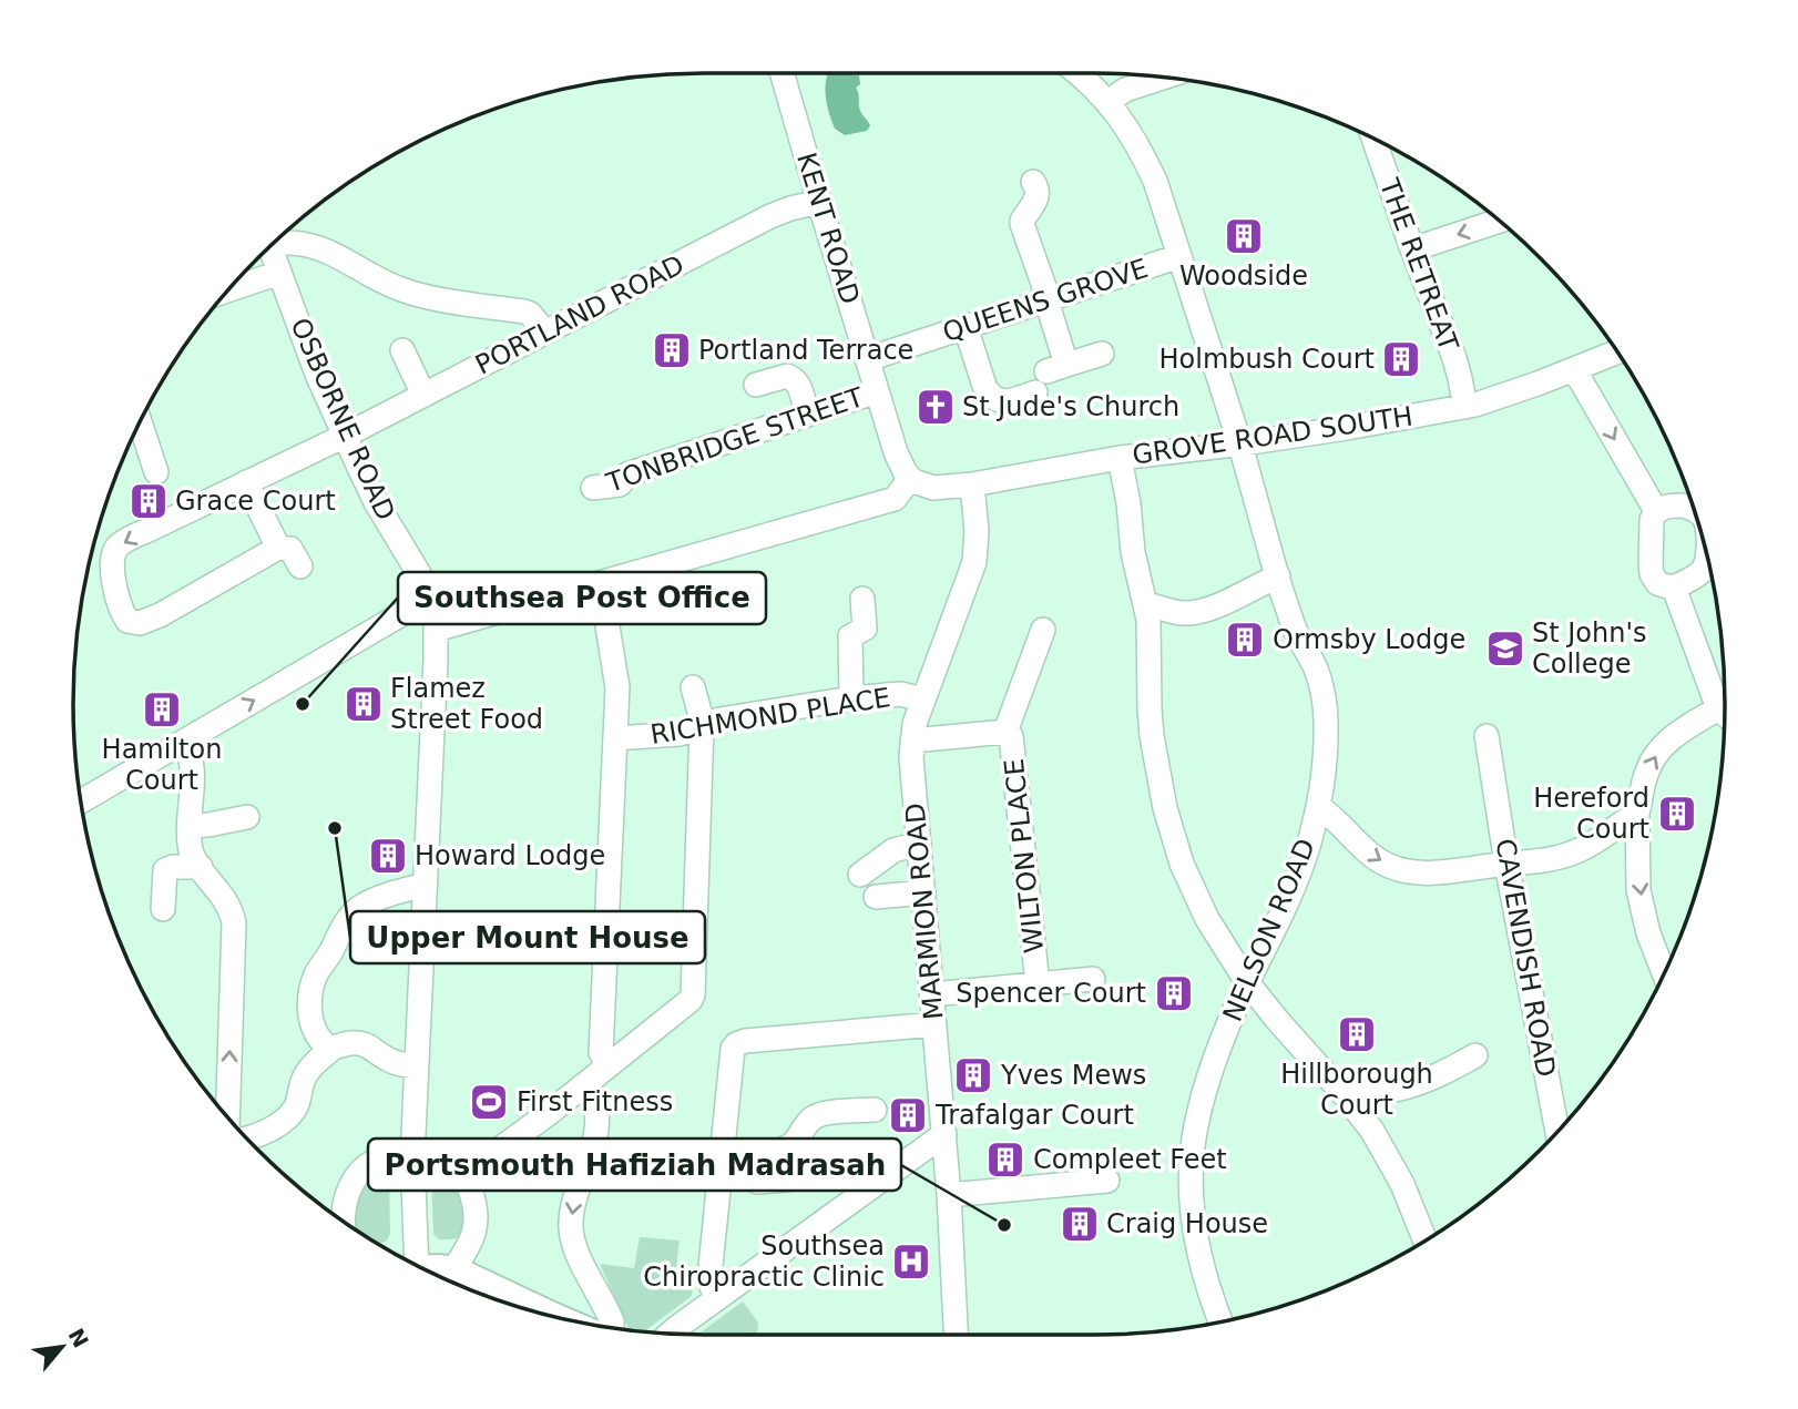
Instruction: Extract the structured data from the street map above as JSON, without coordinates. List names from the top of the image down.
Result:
{
  "streets": {
    "street": [
      "KENT ROAD",
      "THE RETREAT",
      "QUEENS GROVE",
      "PORTLAND ROAD",
      "OSBORNE ROAD",
      "GROVE ROAD SOUTH",
      "TONBRIDGE STREET",
      "RICHMOND PLACE",
      "WILTON PLACE",
      "MARMION ROAD",
      "NELSON ROAD",
      "CAVENDISH ROAD"
    ]
  },
  "crossings": [
    ["KENT ROAD", "QUEENS GROVE"],
    ["KENT ROAD", "PORTLAND ROAD"],
    ["KENT ROAD", "GROVE ROAD SOUTH"],
    ["KENT ROAD", "TONBRIDGE STREET"],
    ["THE RETREAT", "GROVE ROAD SOUTH"],
    ["QUEENS GROVE", "NELSON ROAD"],
    ["PORTLAND ROAD", "OSBORNE ROAD"],
    ["GROVE ROAD SOUTH", "MARMION ROAD"],
    ["GROVE ROAD SOUTH", "NELSON ROAD"],
    ["RICHMOND PLACE", "MARMION ROAD"],
    ["WILTON PLACE", "MARMION ROAD"]
  ],
  "places": {
    "building": [
      "Woodside",
      "Portland Terrace",
      "Holmbush Court",
      "Grace Court",
      "Ormsby Lodge",
      "Flamez Street Food",
      "Hamilton Court",
      "Hereford Court",
      "Howard Lodge",
      "Spencer Court",
      "Hillborough Court",
      "Yves Mews",
      "Trafalgar Court",
      "Compleet Feet",
      "Craig House"
    ],
    "church": ["St Jude's Church"],
    "school or university": ["St John's College"],
    "other": ["Southsea Post Office", "Upper Mount House", "Portsmouth Hafiziah Madrasah"],
    "sports": ["First Fitness"],
    "hospital": ["Southsea Chiropractic Clinic"]
  },
  "north": "top right"
}
